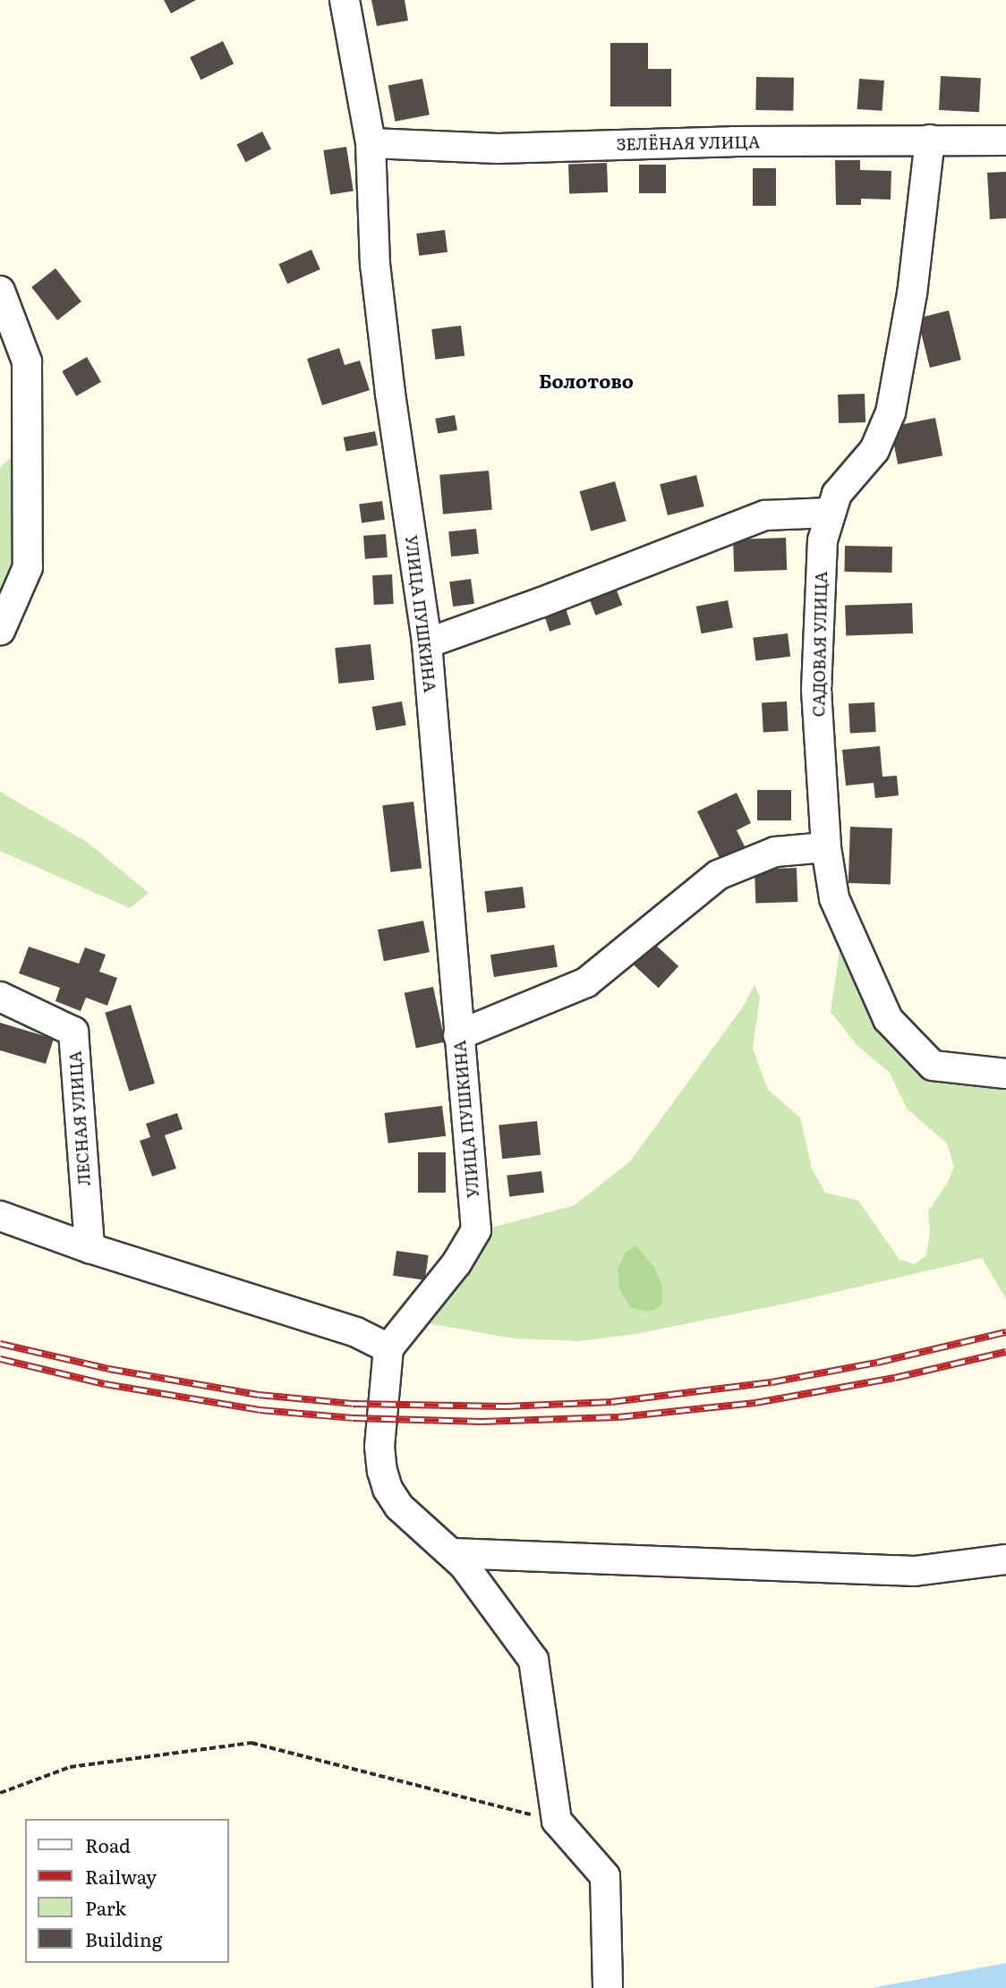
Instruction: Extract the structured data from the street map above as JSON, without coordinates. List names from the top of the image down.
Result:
{
  "streets": {
    "street": [
      "ЗЕЛЁНАЯ УЛИЦА",
      "УЛИЦА ПУШКИНА",
      "САДОВАЯ УЛИЦА",
      "ЛЕСНАЯ УЛИЦА"
    ]
  },
  "crossings": [
    ["ЗЕЛЁНАЯ УЛИЦА", "УЛИЦА ПУШКИНА"],
    ["ЗЕЛЁНАЯ УЛИЦА", "САДОВАЯ УЛИЦА"]
  ],
  "districts": ["Болотово"],
  "legend": [
    "Road",
    "Railway",
    "Park",
    "Building"
  ]
}
